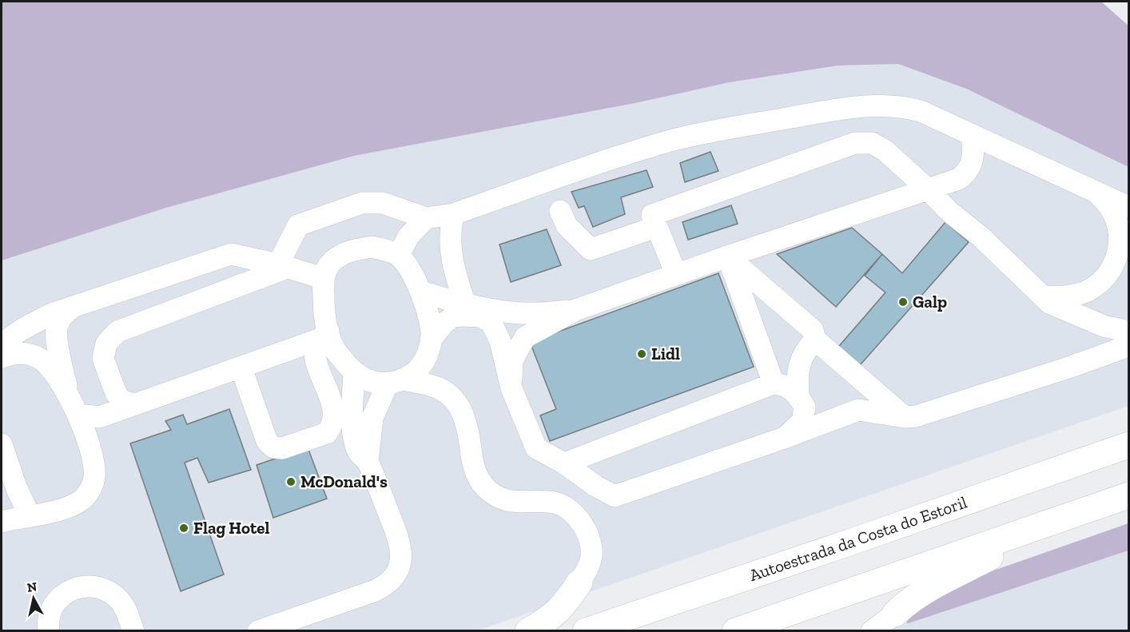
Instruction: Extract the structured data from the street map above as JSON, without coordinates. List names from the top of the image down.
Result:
{
  "streets": {
    "highway": ["Autoestrada da Costa do Estoril"]
  },
  "places": [
    "Galp",
    "Lidl",
    "McDonald's",
    "Flag Hotel"
  ],
  "north": "top"
}
